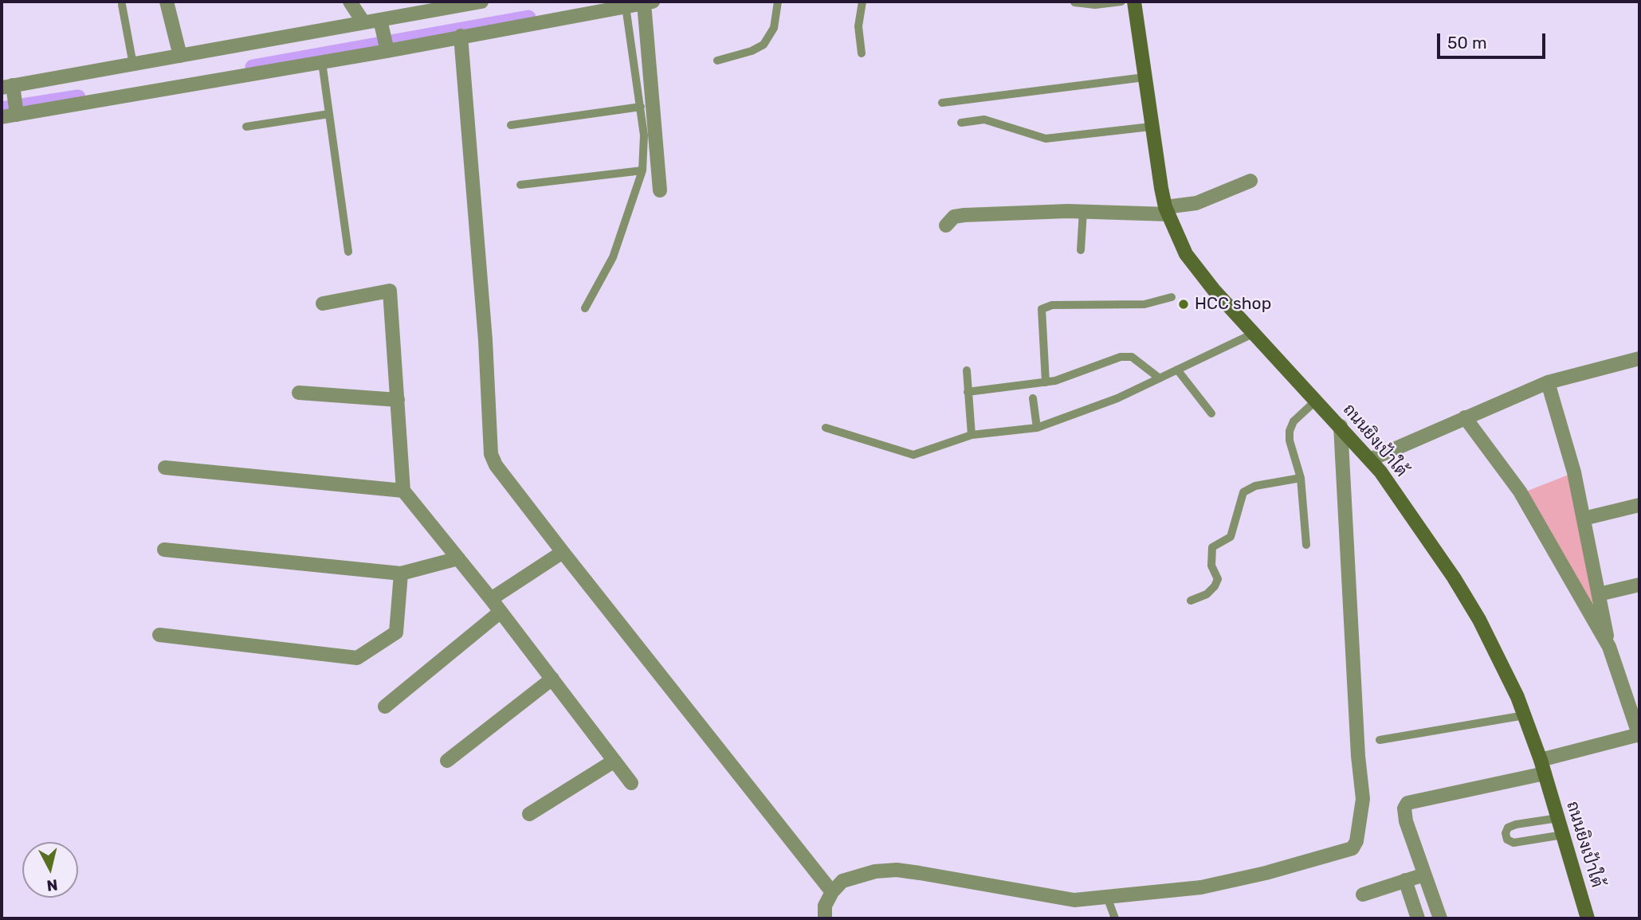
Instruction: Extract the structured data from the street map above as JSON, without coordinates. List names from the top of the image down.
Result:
{
  "streets": {
    "main road": ["ถนนยิงเป้าใต้"]
  },
  "places": ["HCC shop"],
  "scale_bar": "50 m",
  "north": "bottom"
}
